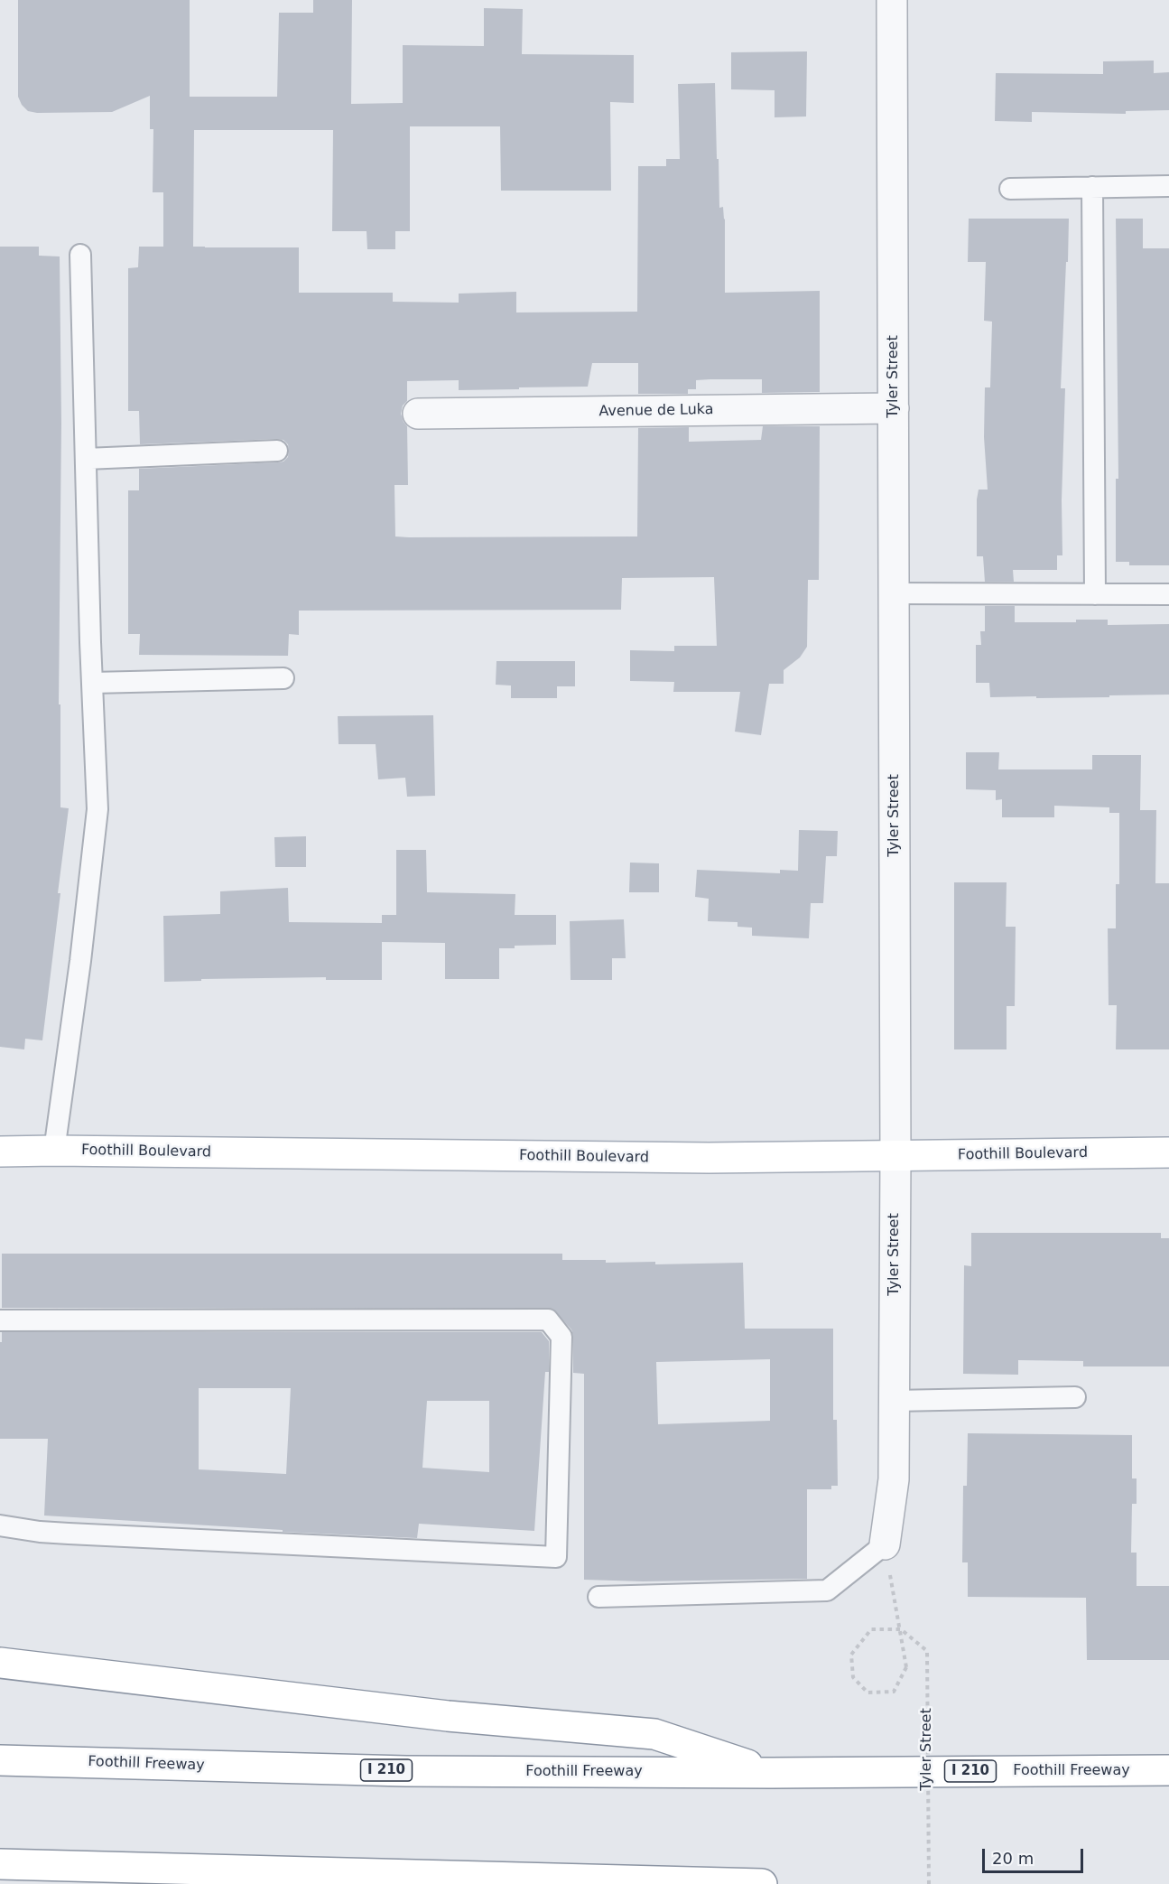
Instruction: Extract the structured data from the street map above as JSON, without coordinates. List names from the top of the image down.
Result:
{
  "streets": {
    "main road": ["Foothill Boulevard", "Foothill Freeway", "I 210"],
    "street": ["Tyler Street", "Avenue de Luka"]
  },
  "crossings": [
    ["Tyler Street", "Avenue de Luka"],
    ["Tyler Street", "Foothill Boulevard"]
  ],
  "scale_bar": "20 m"
}
